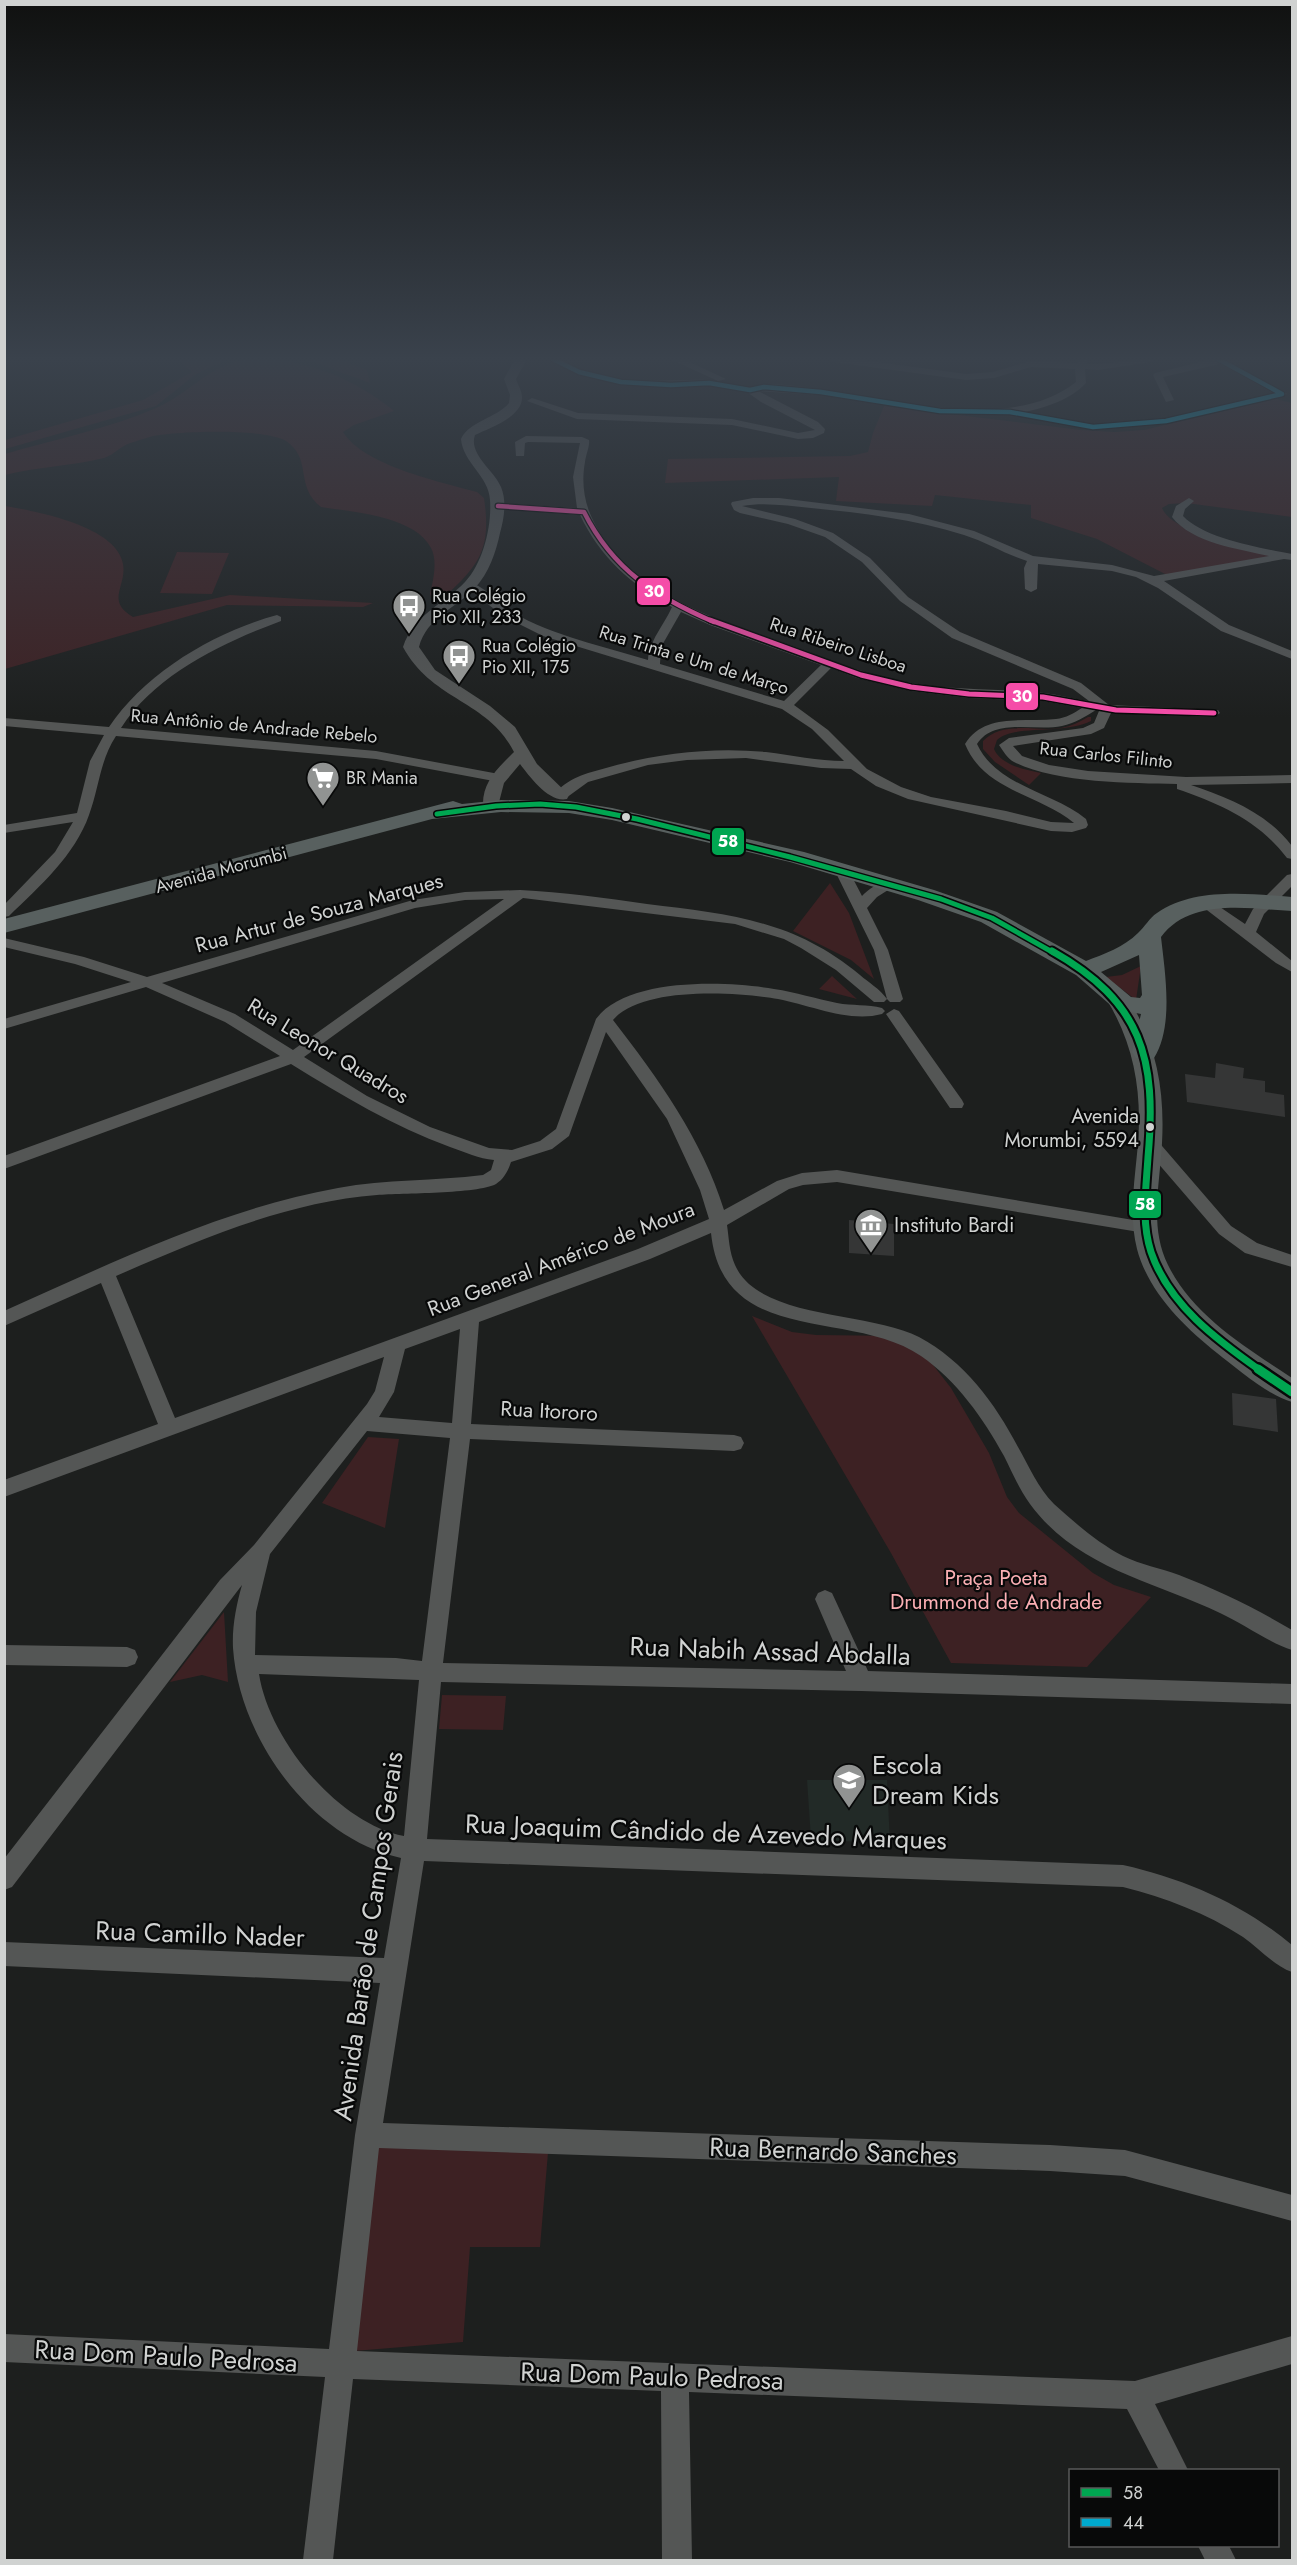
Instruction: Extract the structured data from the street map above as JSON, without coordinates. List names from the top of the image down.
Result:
{
  "streets": {
    "main road": ["Avenida Morumbi"],
    "street": [
      "Rua Ribeiro Lisboa",
      "Rua Trinta e Um de Março",
      "Rua Antônio de Andrade Rebelo",
      "Rua Carlos Filinto",
      "Rua Artur de Souza Marques",
      "Rua Leonor Quadros",
      "Rua General Américo de Moura",
      "Rua Itororo",
      "Rua Nabih Assad Abdalla",
      "Rua Joaquim Cândido de Azevedo Marques",
      "Rua Camillo Nader",
      "Avenida Barão de Campos Gerais",
      "Rua Bernardo Sanches",
      "Rua Dom Paulo Pedrosa"
    ]
  },
  "crossings": [
    ["Rua Ribeiro Lisboa", "Rua Trinta e Um de Março"],
    ["Rua Ribeiro Lisboa", "Rua Carlos Filinto"],
    ["Avenida Morumbi", "Rua Leonor Quadros"],
    ["Avenida Morumbi", "Rua General Américo de Moura"],
    ["Rua Artur de Souza Marques", "Rua Leonor Quadros"],
    ["Rua General Américo de Moura", "Rua Joaquim Cândido de Azevedo Marques"],
    ["Rua General Américo de Moura", "Avenida Barão de Campos Gerais"],
    ["Rua Itororo", "Rua Joaquim Cândido de Azevedo Marques"],
    ["Rua Itororo", "Avenida Barão de Campos Gerais"],
    ["Rua Nabih Assad Abdalla", "Rua Joaquim Cândido de Azevedo Marques"],
    ["Rua Nabih Assad Abdalla", "Avenida Barão de Campos Gerais"],
    ["Rua Joaquim Cândido de Azevedo Marques", "Avenida Barão de Campos Gerais"],
    ["Rua Camillo Nader", "Avenida Barão de Campos Gerais"],
    ["Avenida Barão de Campos Gerais", "Rua Bernardo Sanches"],
    ["Avenida Barão de Campos Gerais", "Rua Dom Paulo Pedrosa"]
  ],
  "parks": ["Praça Poeta Drummond de Andrade"],
  "places": {
    "bus stop": ["Rua Colégio Pio XII, 233", "Rua Colégio Pio XII, 175"],
    "supermarket": ["BR Mania"],
    "other": ["Avenida Morumbi, 5594"],
    "museum": ["Instituto Bardi"],
    "school or university": ["Escola Dream Kids"]
  },
  "lines": ["transit line 30", "transit line 58"],
  "legend": ["58", "44"]
}
